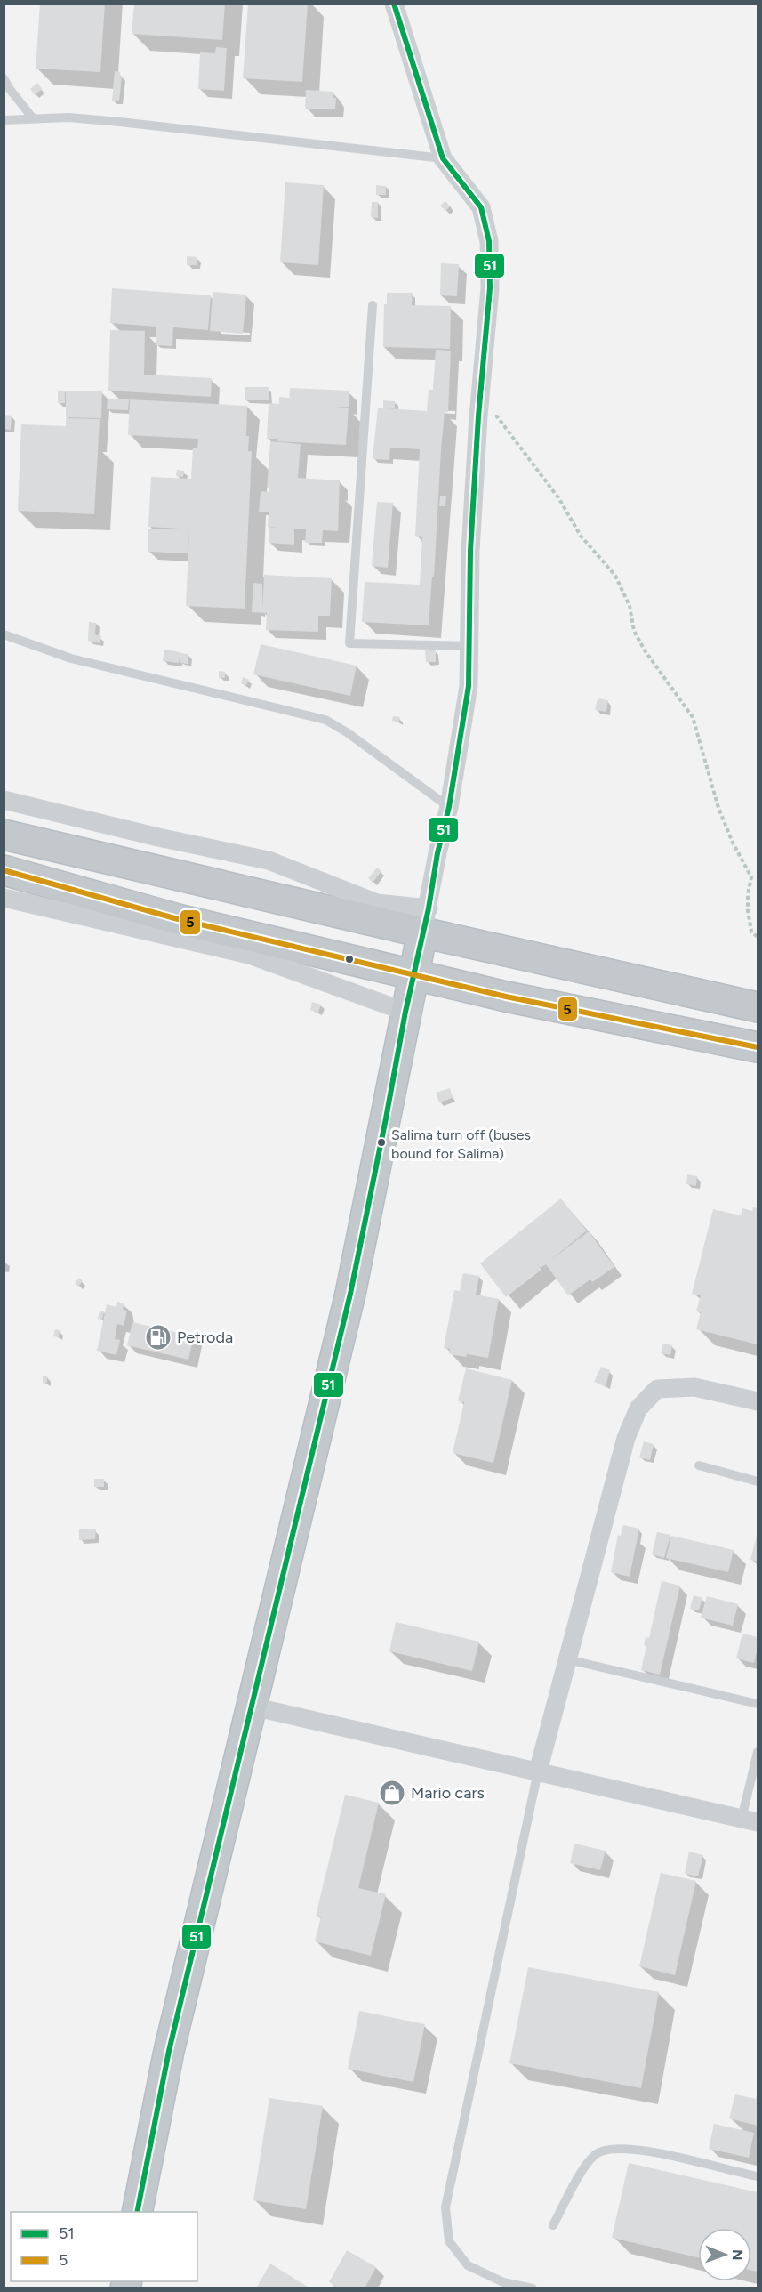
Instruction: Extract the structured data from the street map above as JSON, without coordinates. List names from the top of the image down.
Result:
{
  "places": {
    "other": ["Salima turn off (buses bound for Salima)"],
    "fuel station": ["Petroda"],
    "shop": ["Mario cars"]
  },
  "lines": ["transit line 51", "transit line 5"],
  "legend": ["51", "5"],
  "north": "right"
}
